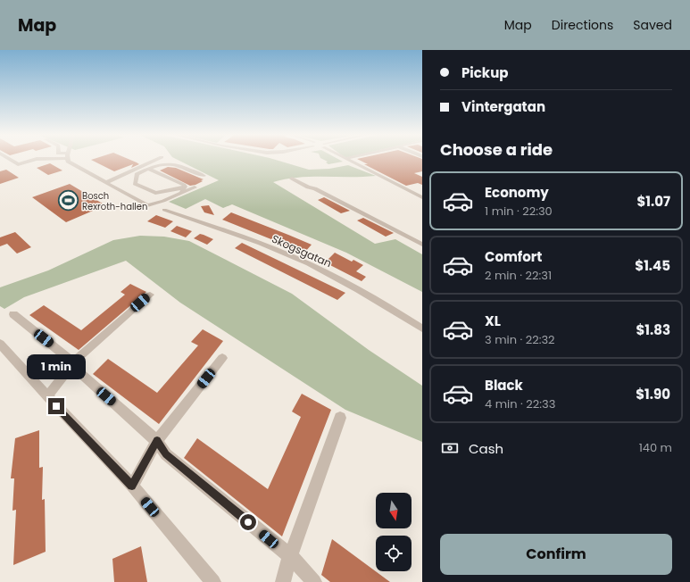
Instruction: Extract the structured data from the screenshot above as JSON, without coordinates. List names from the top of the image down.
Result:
{
  "streets": {
    "street": ["Skogsgatan"]
  },
  "places": {
    "sports": ["Bosch Rexroth-hallen"]
  },
  "north": "bottom",
  "page": {
    "header": "Map",
    "nav": ["Map", "Directions", "Saved"],
    "banner": ["Pickup", "Vintergatan"],
    "heading": "Choose a ride",
    "list": [
      {
        "name": "Economy",
        "note": "1 min · 22:30",
        "value": "$1.07"
      },
      {
        "name": "Comfort",
        "note": "2 min · 22:31",
        "value": "$1.45"
      },
      {
        "name": "XL",
        "note": "3 min · 22:32",
        "value": "$1.83"
      },
      {
        "name": "Black",
        "note": "4 min · 22:33",
        "value": "$1.90"
      }
    ],
    "bubble": "1 min",
    "pay": ["Cash", "140 m"],
    "buttons": "Confirm"
  }
}
